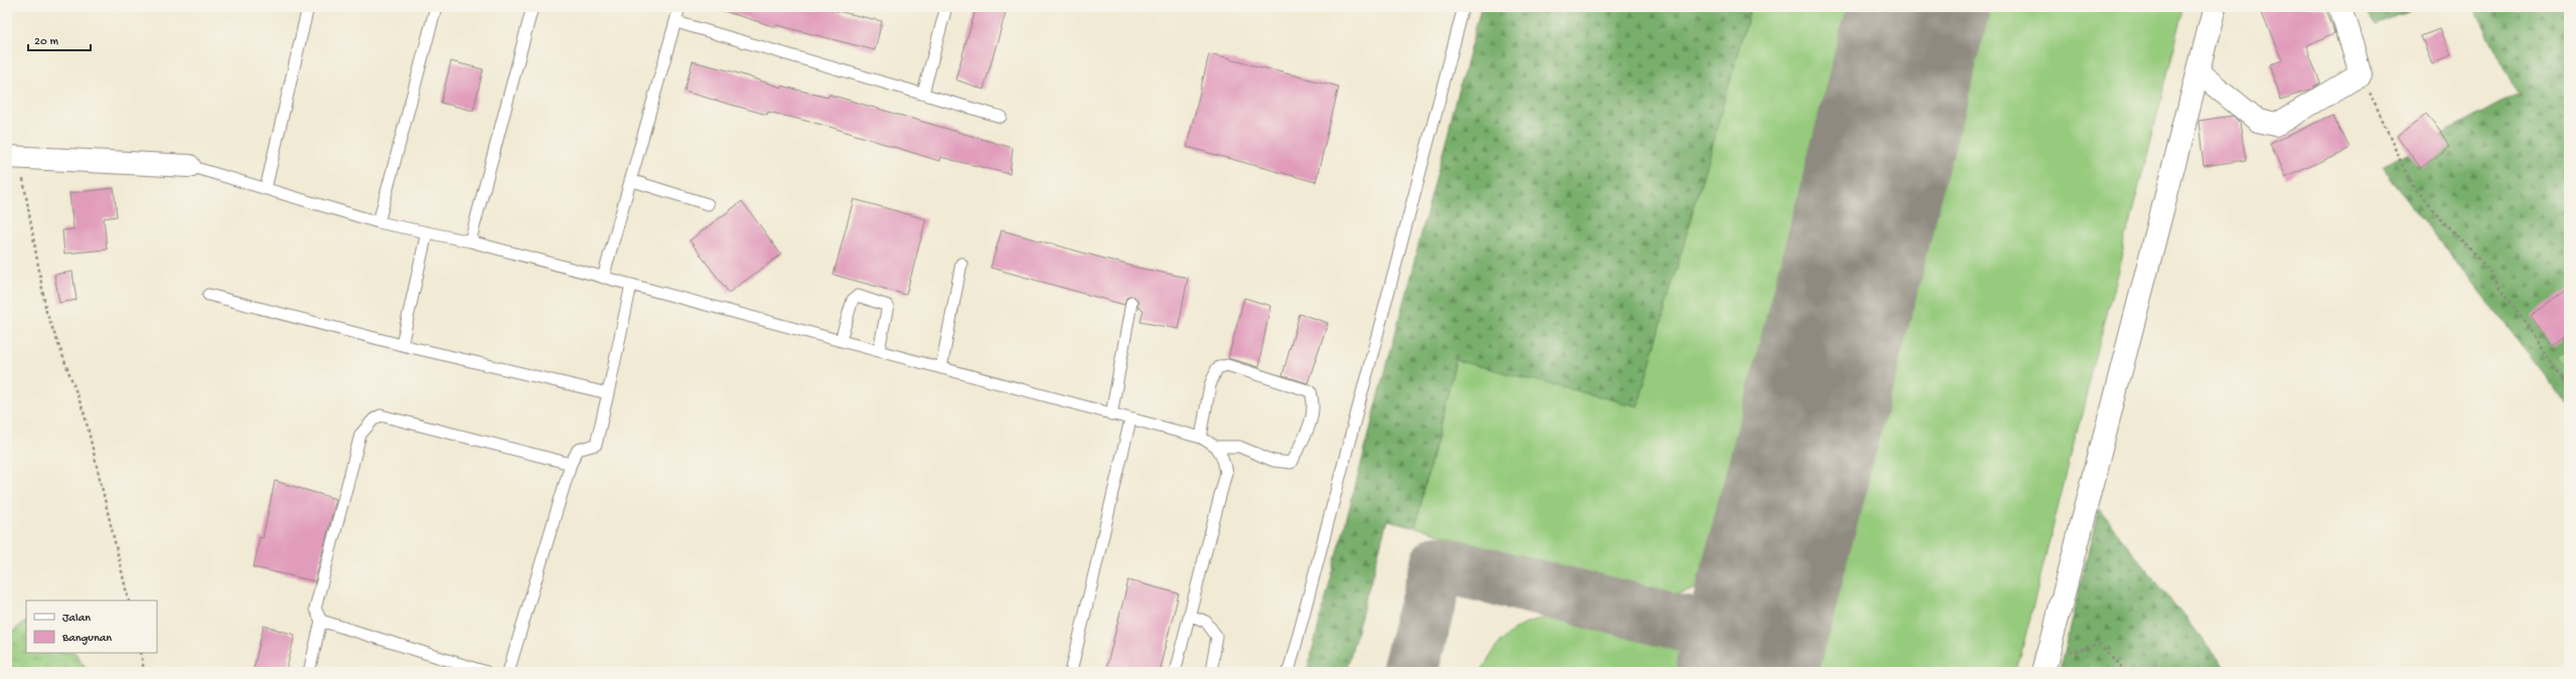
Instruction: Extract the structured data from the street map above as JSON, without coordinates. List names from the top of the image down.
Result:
{
  "legend": ["Jalan", "Bangunan"],
  "scale_bar": "20 m"
}
